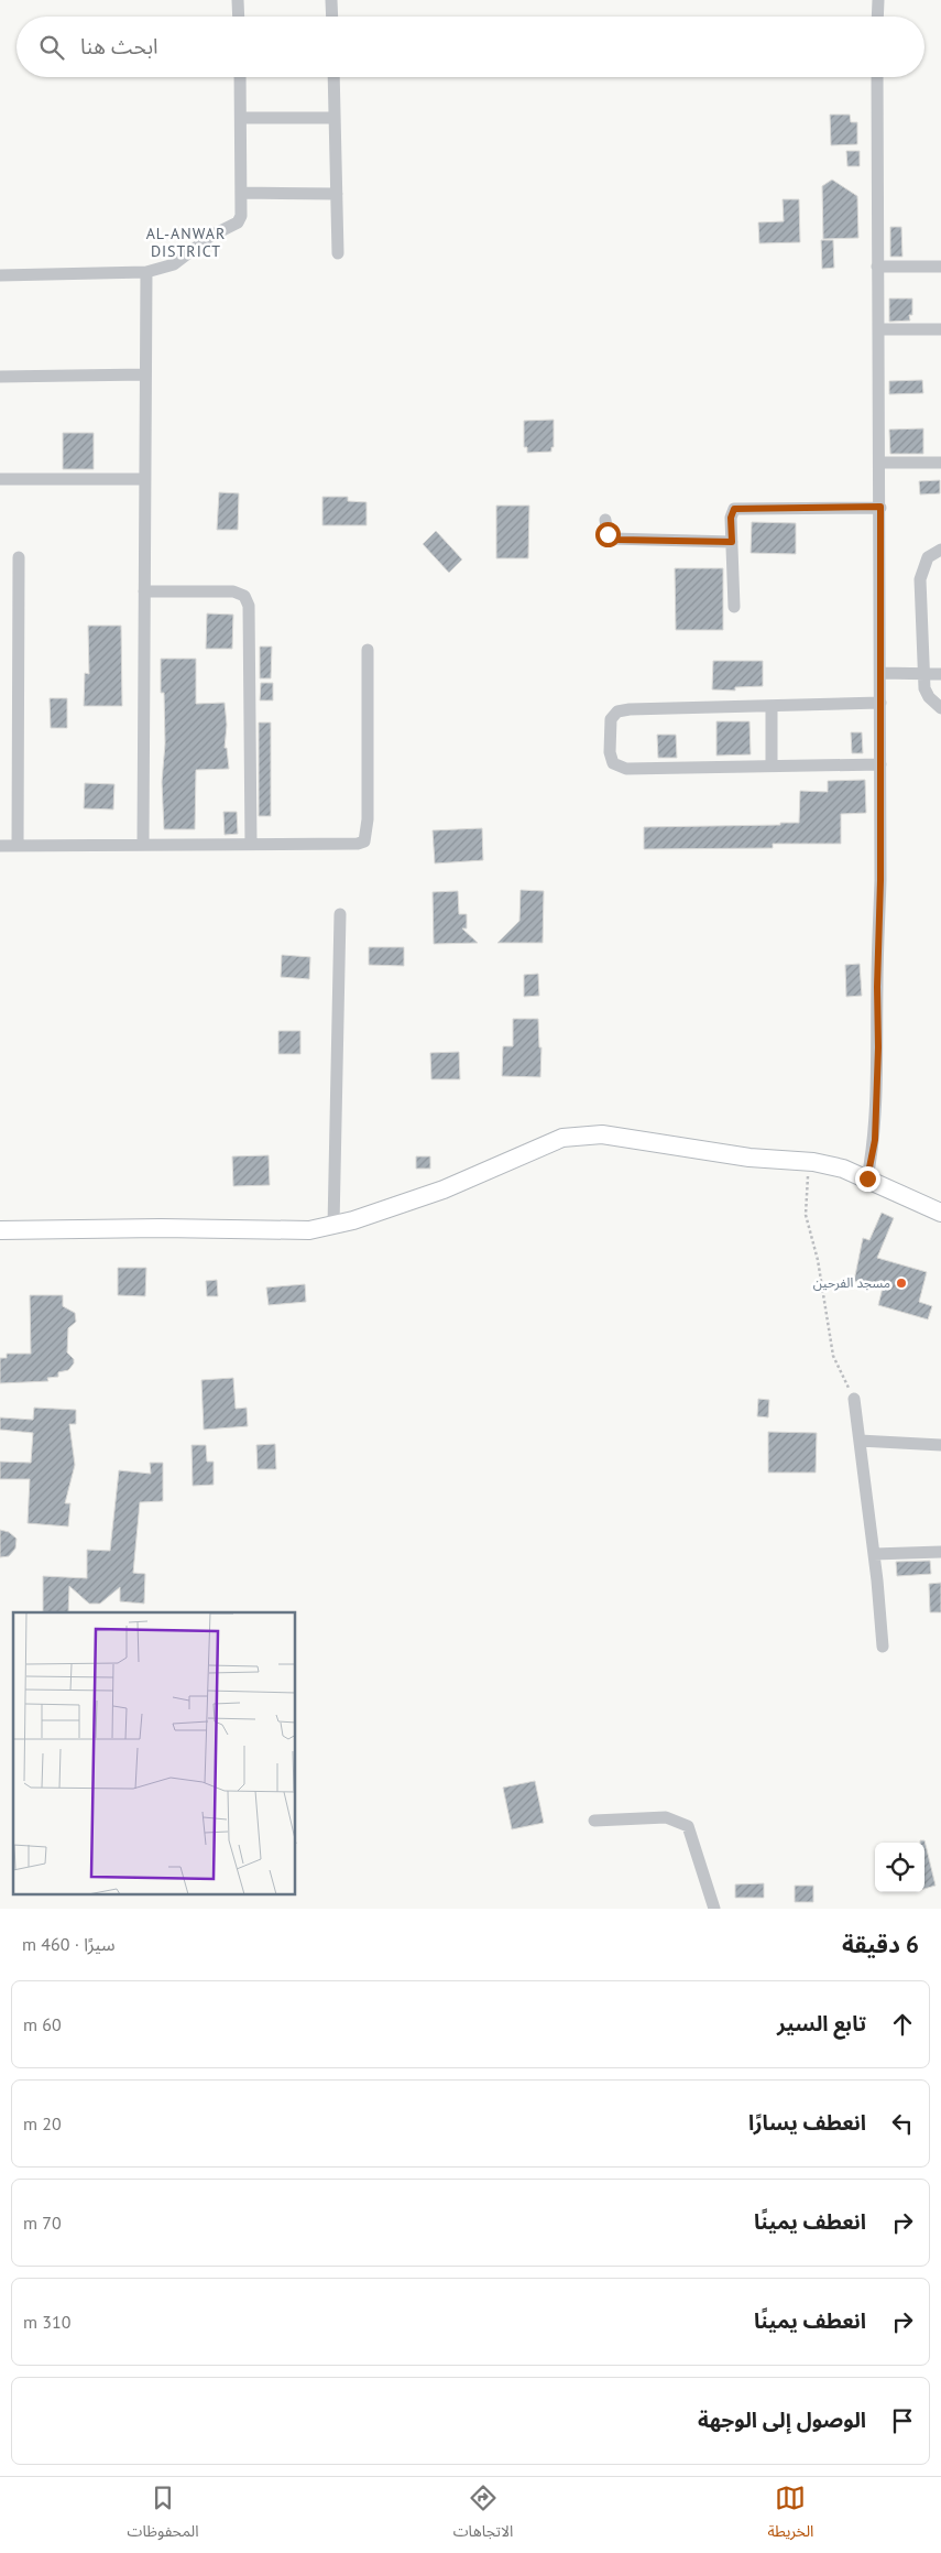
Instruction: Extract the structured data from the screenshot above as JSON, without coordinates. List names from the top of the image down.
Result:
{
  "districts": ["AL-ANWAR DISTRICT"],
  "places": ["مسجد الفرحين"],
  "page": {
    "search": "ابحث هنا",
    "heading": ["6 دقيقة", "سيرًا · 460 m"],
    "list": [
      ["تابع السير", "60 m"],
      ["انعطف يسارًا", "20 m"],
      ["انعطف يمينًا", "70 m"],
      ["انعطف يمينًا", "310 m"],
      "الوصول إلى الوجهة"
    ],
    "nav": ["الخريطة", "الاتجاهات", "المحفوظات"]
  }
}
